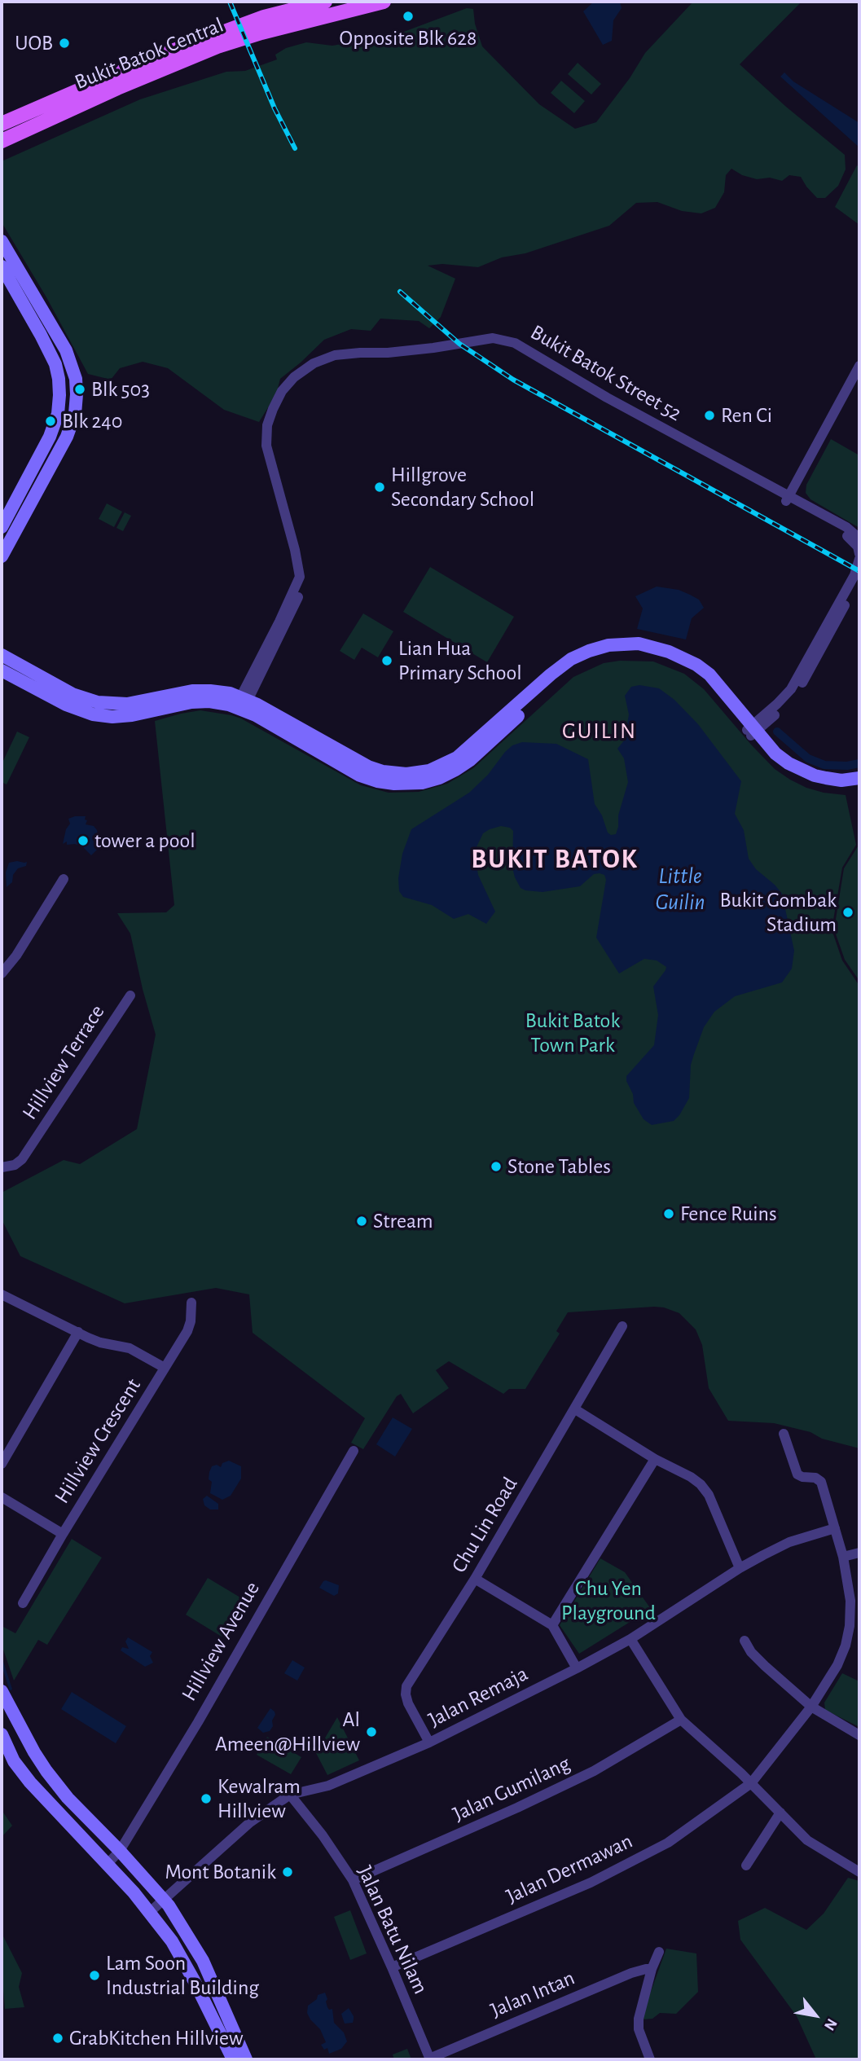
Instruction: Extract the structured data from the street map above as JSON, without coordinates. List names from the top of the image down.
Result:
{
  "streets": {
    "main road": ["Bukit Batok Central"],
    "street": [
      "Bukit Batok Street 52",
      "Hillview Terrace",
      "Hillview Crescent",
      "Chu Lin Road",
      "Hillview Avenue",
      "Jalan Remaja",
      "Jalan Gumilang",
      "Jalan Dermawan",
      "Jalan Batu Nilam",
      "Jalan Intan"
    ]
  },
  "crossings": [
    ["Chu Lin Road", "Jalan Remaja"],
    ["Jalan Remaja", "Jalan Dermawan"],
    ["Jalan Remaja", "Jalan Batu Nilam"],
    ["Jalan Gumilang", "Jalan Batu Nilam"],
    ["Jalan Dermawan", "Jalan Batu Nilam"],
    ["Jalan Batu Nilam", "Jalan Intan"]
  ],
  "districts": ["GUILIN", "BUKIT BATOK"],
  "water": ["Little Guilin"],
  "parks": ["Bukit Batok Town Park", "Chu Yen Playground"],
  "places": [
    "Opposite Blk 628",
    "UOB",
    "Blk 503",
    "Ren Ci",
    "Blk 240",
    "Hillgrove Secondary School",
    "Lian Hua Primary School",
    "tower a pool",
    "Bukit Gombak Stadium",
    "Stone Tables",
    "Fence Ruins",
    "Stream",
    "Al Ameen@Hillview",
    "Kewalram Hillview",
    "Mont Botanik",
    "Lam Soon Industrial Building",
    "GrabKitchen Hillview"
  ],
  "north": "bottom right"
}
